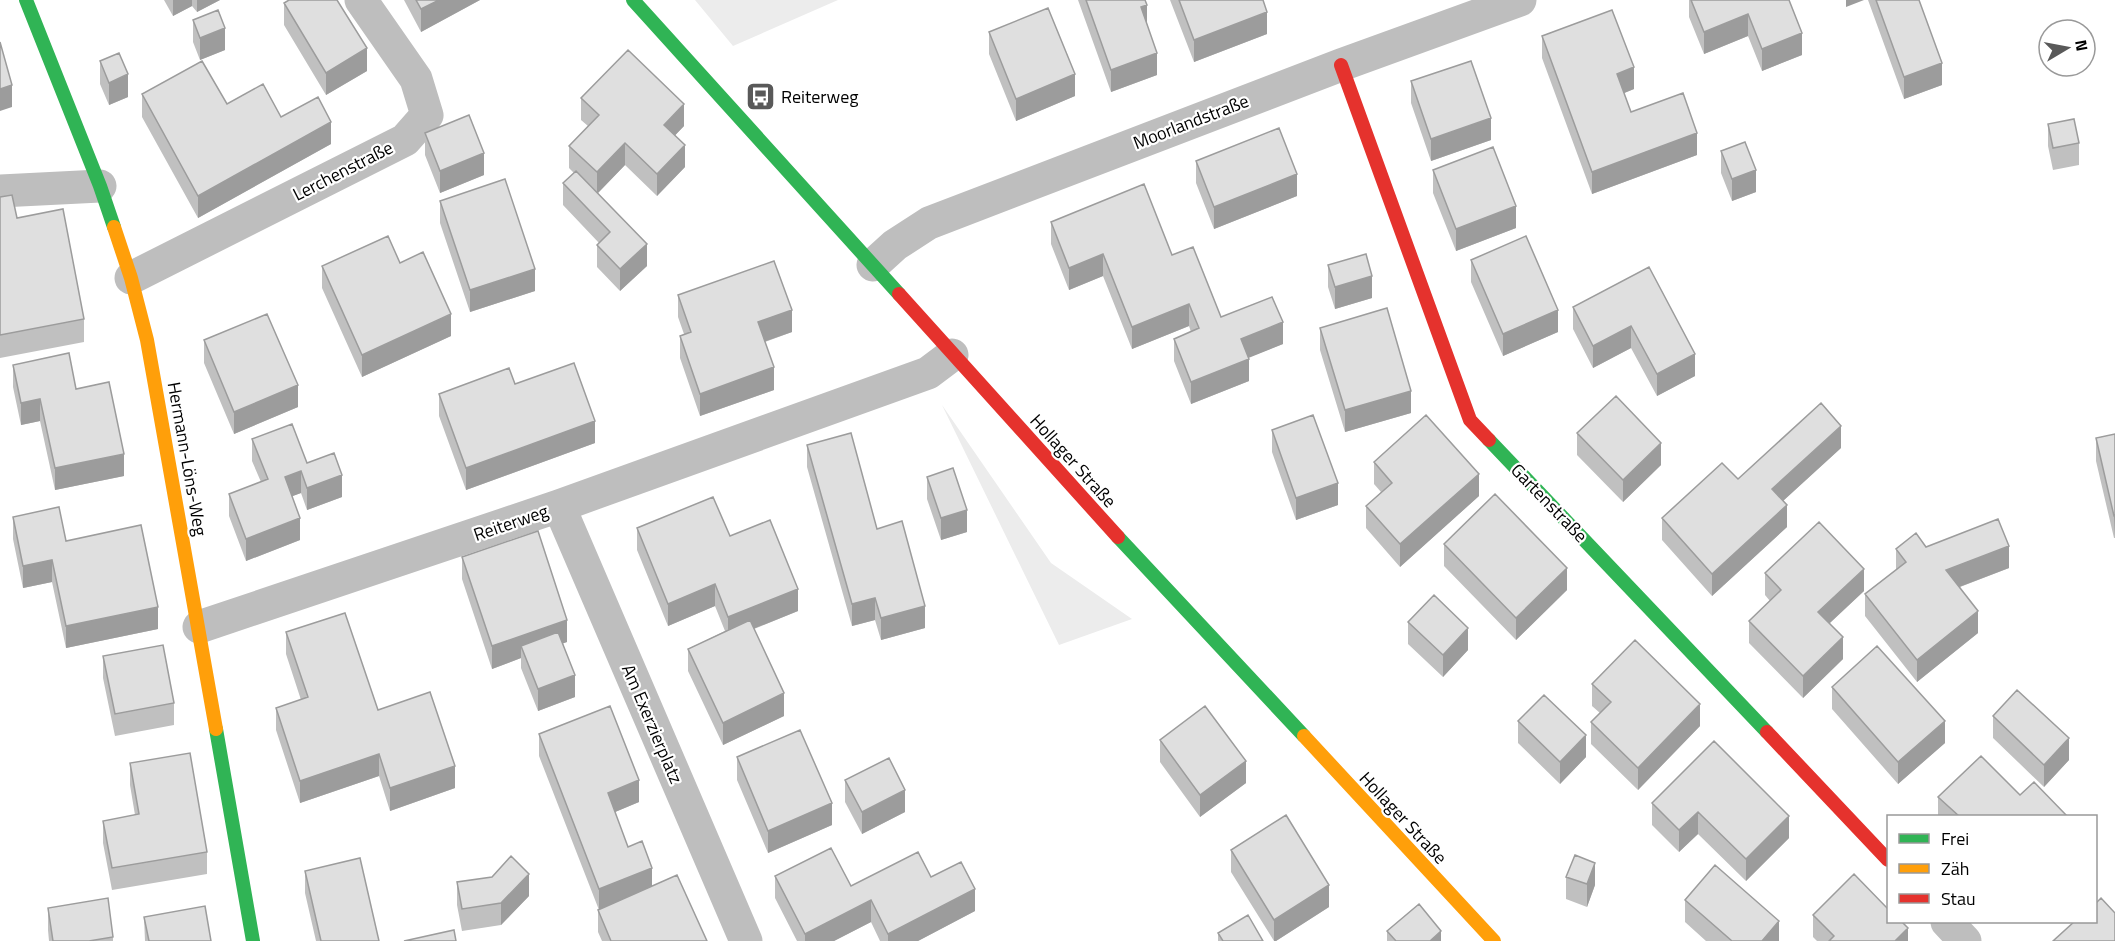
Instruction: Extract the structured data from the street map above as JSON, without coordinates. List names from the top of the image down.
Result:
{
  "streets": {
    "street": [
      "Moorlandstraße",
      "Lerchenstraße",
      "Hermann-Löns-Weg",
      "Hollager Straße",
      "Gartenstraße",
      "Reiterweg",
      "Am Exerzierplatz"
    ]
  },
  "crossings": [
    ["Moorlandstraße", "Hollager Straße"],
    ["Moorlandstraße", "Gartenstraße"],
    ["Lerchenstraße", "Hermann-Löns-Weg"],
    ["Hermann-Löns-Weg", "Reiterweg"],
    ["Hollager Straße", "Reiterweg"],
    ["Reiterweg", "Am Exerzierplatz"]
  ],
  "places": {
    "bus stop": ["Reiterweg"]
  },
  "legend": ["Frei", "Zäh", "Stau"],
  "north": "right"
}
